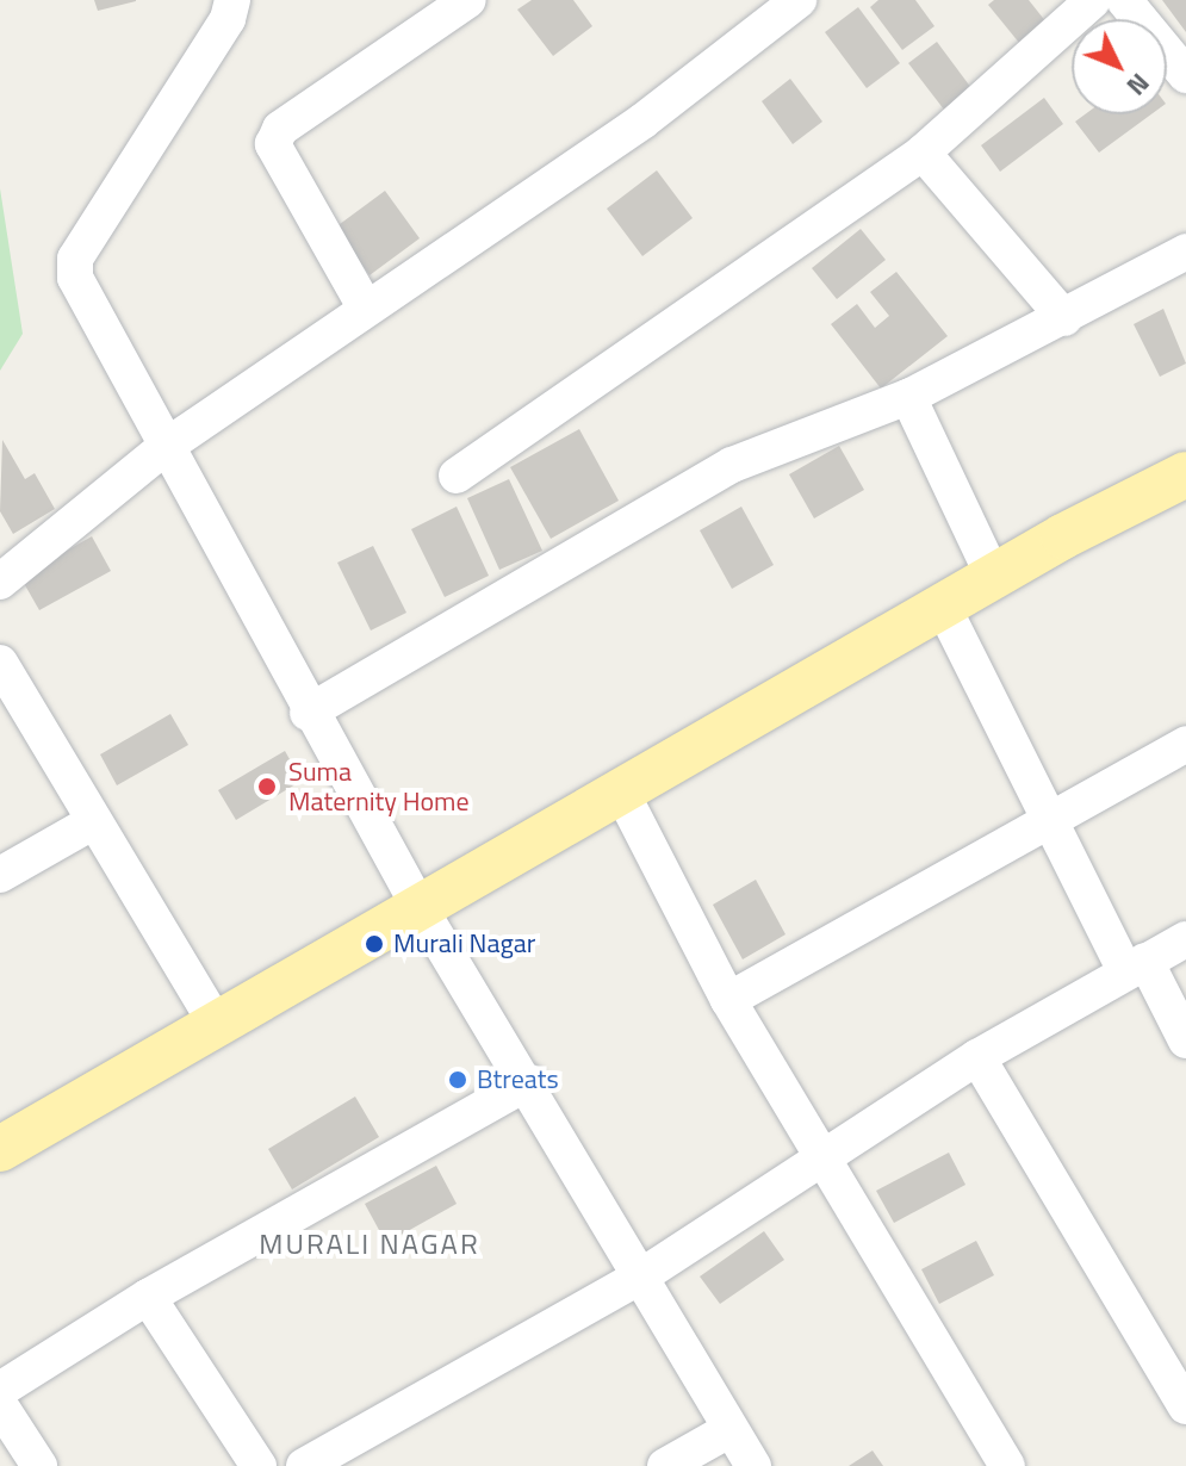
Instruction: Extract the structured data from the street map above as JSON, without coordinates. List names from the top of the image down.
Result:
{
  "districts": ["MURALI NAGAR"],
  "places": ["Suma Maternity Home", "Murali Nagar", "Btreats"],
  "north": "bottom right"
}
